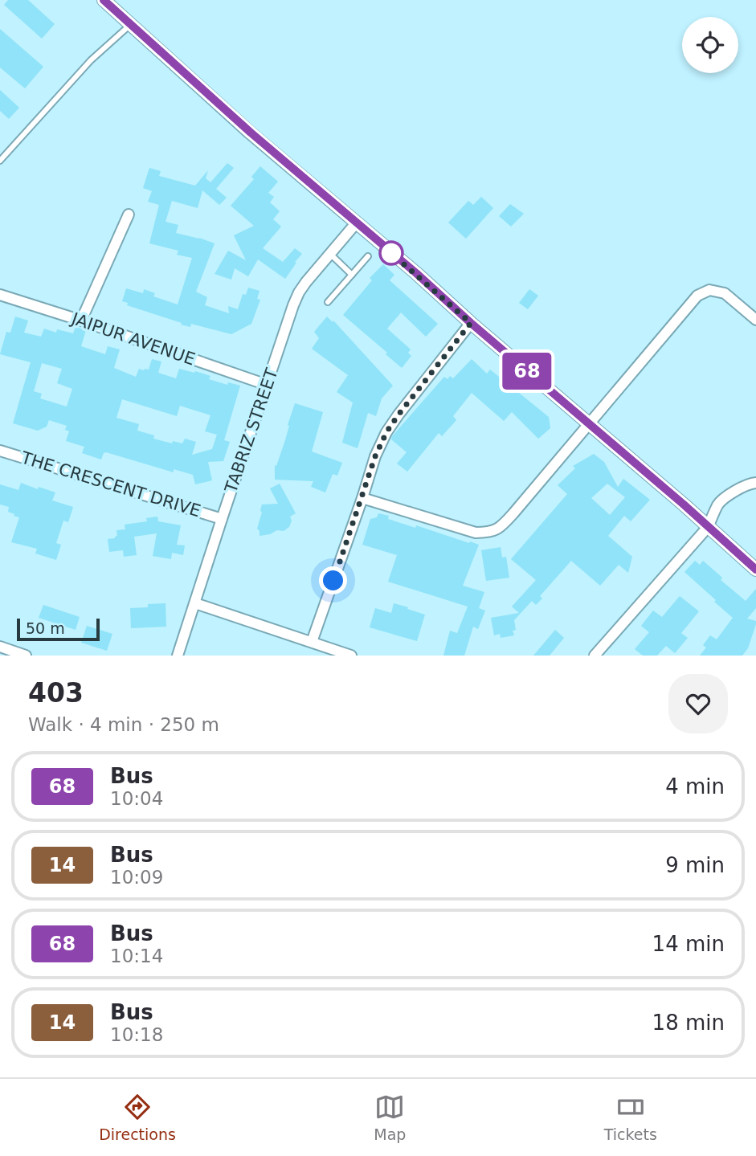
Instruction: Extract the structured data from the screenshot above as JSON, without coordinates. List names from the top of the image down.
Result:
{
  "streets": {
    "street": ["JAIPUR AVENUE", "TABRIZ STREET", "THE CRESCENT DRIVE"]
  },
  "crossings": [
    ["JAIPUR AVENUE", "TABRIZ STREET"],
    ["TABRIZ STREET", "THE CRESCENT DRIVE"]
  ],
  "lines": ["bus line 68"],
  "scale_bar": "50 m",
  "page": {
    "on_map": "68",
    "scale": "50 m",
    "heading": ["403", "Walk · 4 min · 250 m"],
    "list": [
      {
        "mark": "68",
        "name": "Bus",
        "note": "10:04",
        "value": "4 min"
      },
      {
        "mark": "14",
        "name": "Bus",
        "note": "10:09",
        "value": "9 min"
      },
      {
        "mark": "68",
        "name": "Bus",
        "note": "10:14",
        "value": "14 min"
      },
      {
        "mark": "14",
        "name": "Bus",
        "note": "10:18",
        "value": "18 min"
      }
    ],
    "tabs": ["Directions", "Map", "Tickets"]
  }
}
